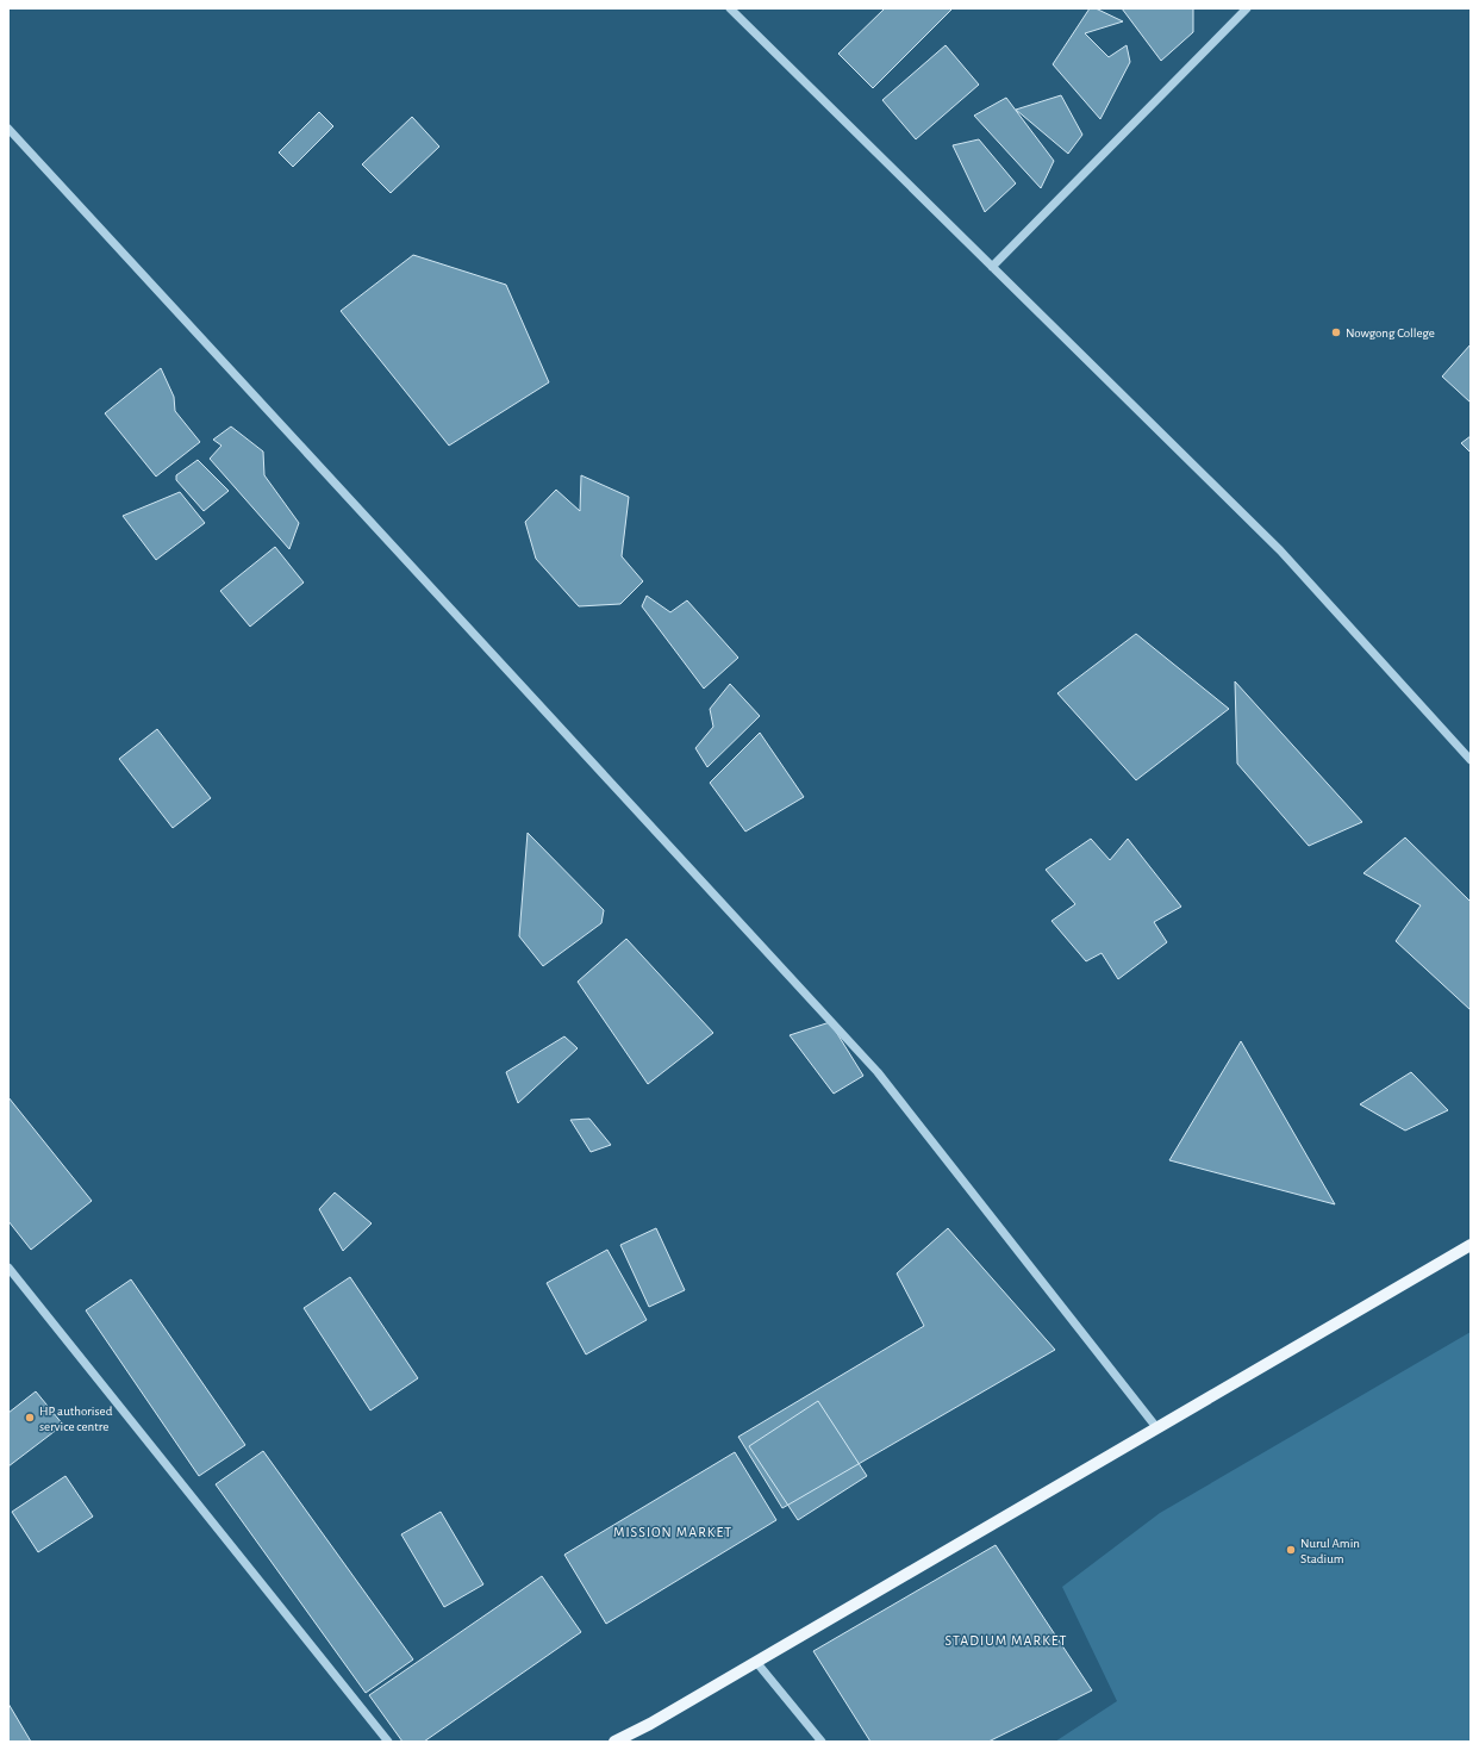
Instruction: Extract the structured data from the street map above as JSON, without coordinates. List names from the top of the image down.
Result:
{
  "districts": ["MISSION MARKET", "STADIUM MARKET"],
  "places": ["Nowgong College", "HP authorised service centre", "Nurul Amin Stadium"]
}
